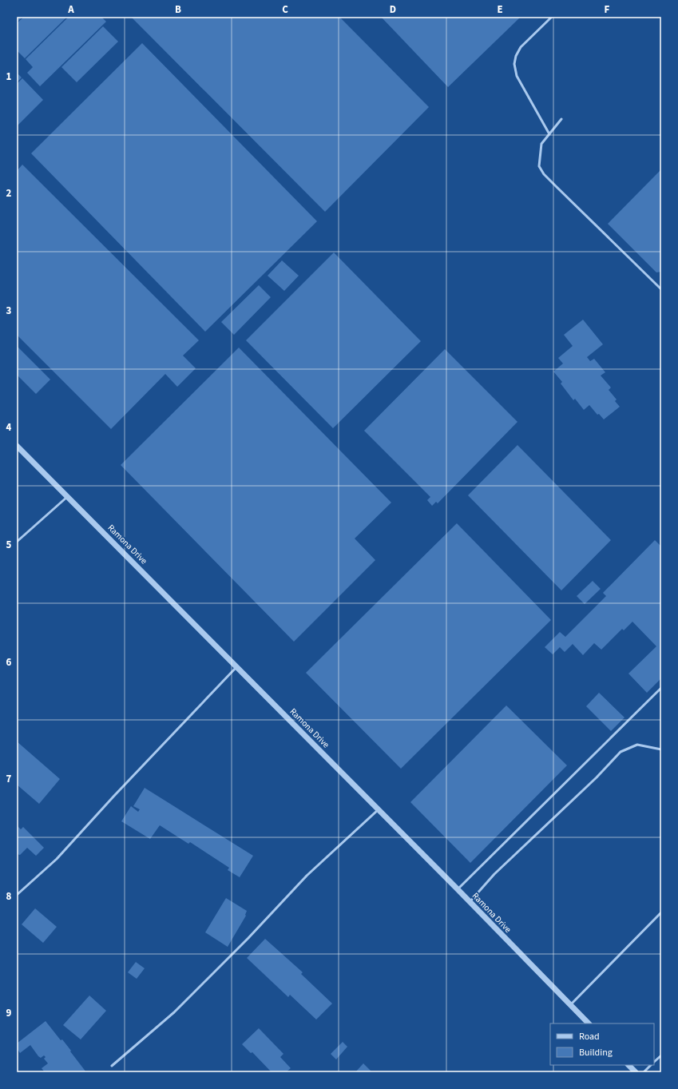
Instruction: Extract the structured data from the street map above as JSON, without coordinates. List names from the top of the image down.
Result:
{
  "streets": {
    "street": ["Ramona Drive"]
  },
  "legend": ["Road", "Building"],
  "grid": {
    "columns": [
      "A",
      "B",
      "C",
      "D",
      "E",
      "F"
    ],
    "rows": [
      "1",
      "2",
      "3",
      "4",
      "5",
      "6",
      "7",
      "8",
      "9"
    ]
  }
}
